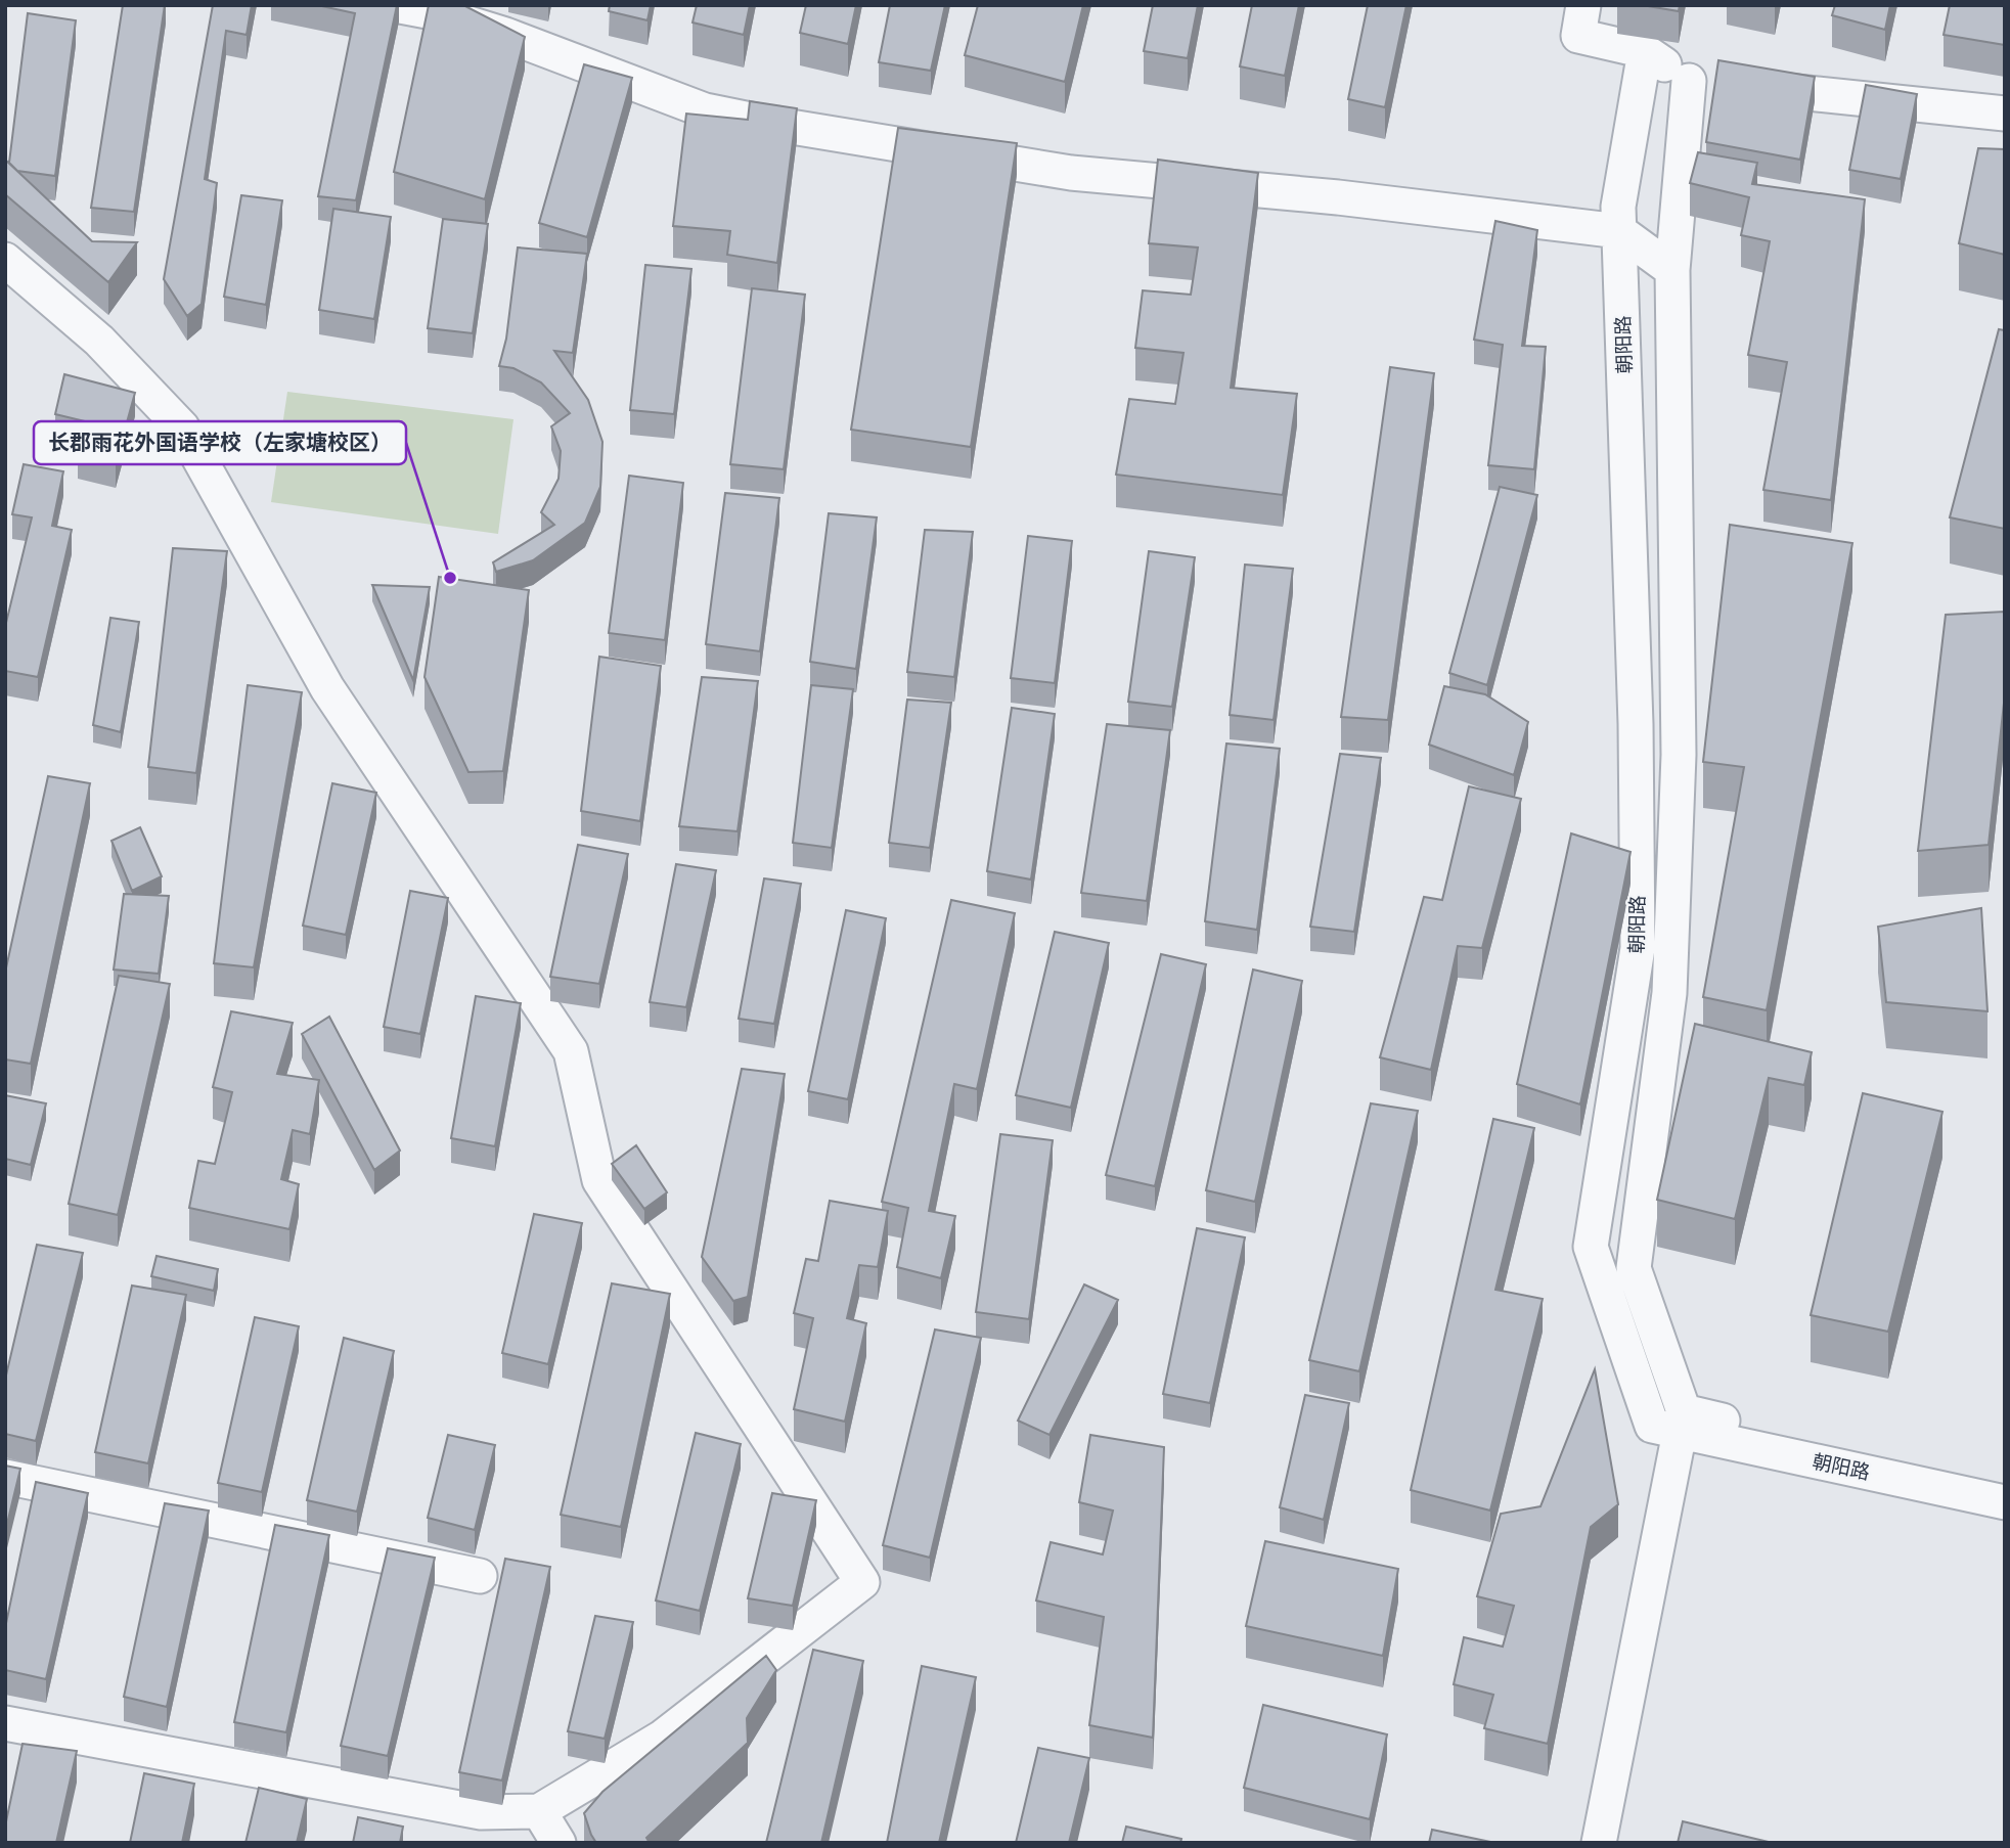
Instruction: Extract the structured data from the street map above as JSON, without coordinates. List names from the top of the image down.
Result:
{
  "streets": {
    "street": ["朝阳路"]
  },
  "places": ["长郡雨花外国语学校（左家塘校区）"]
}
